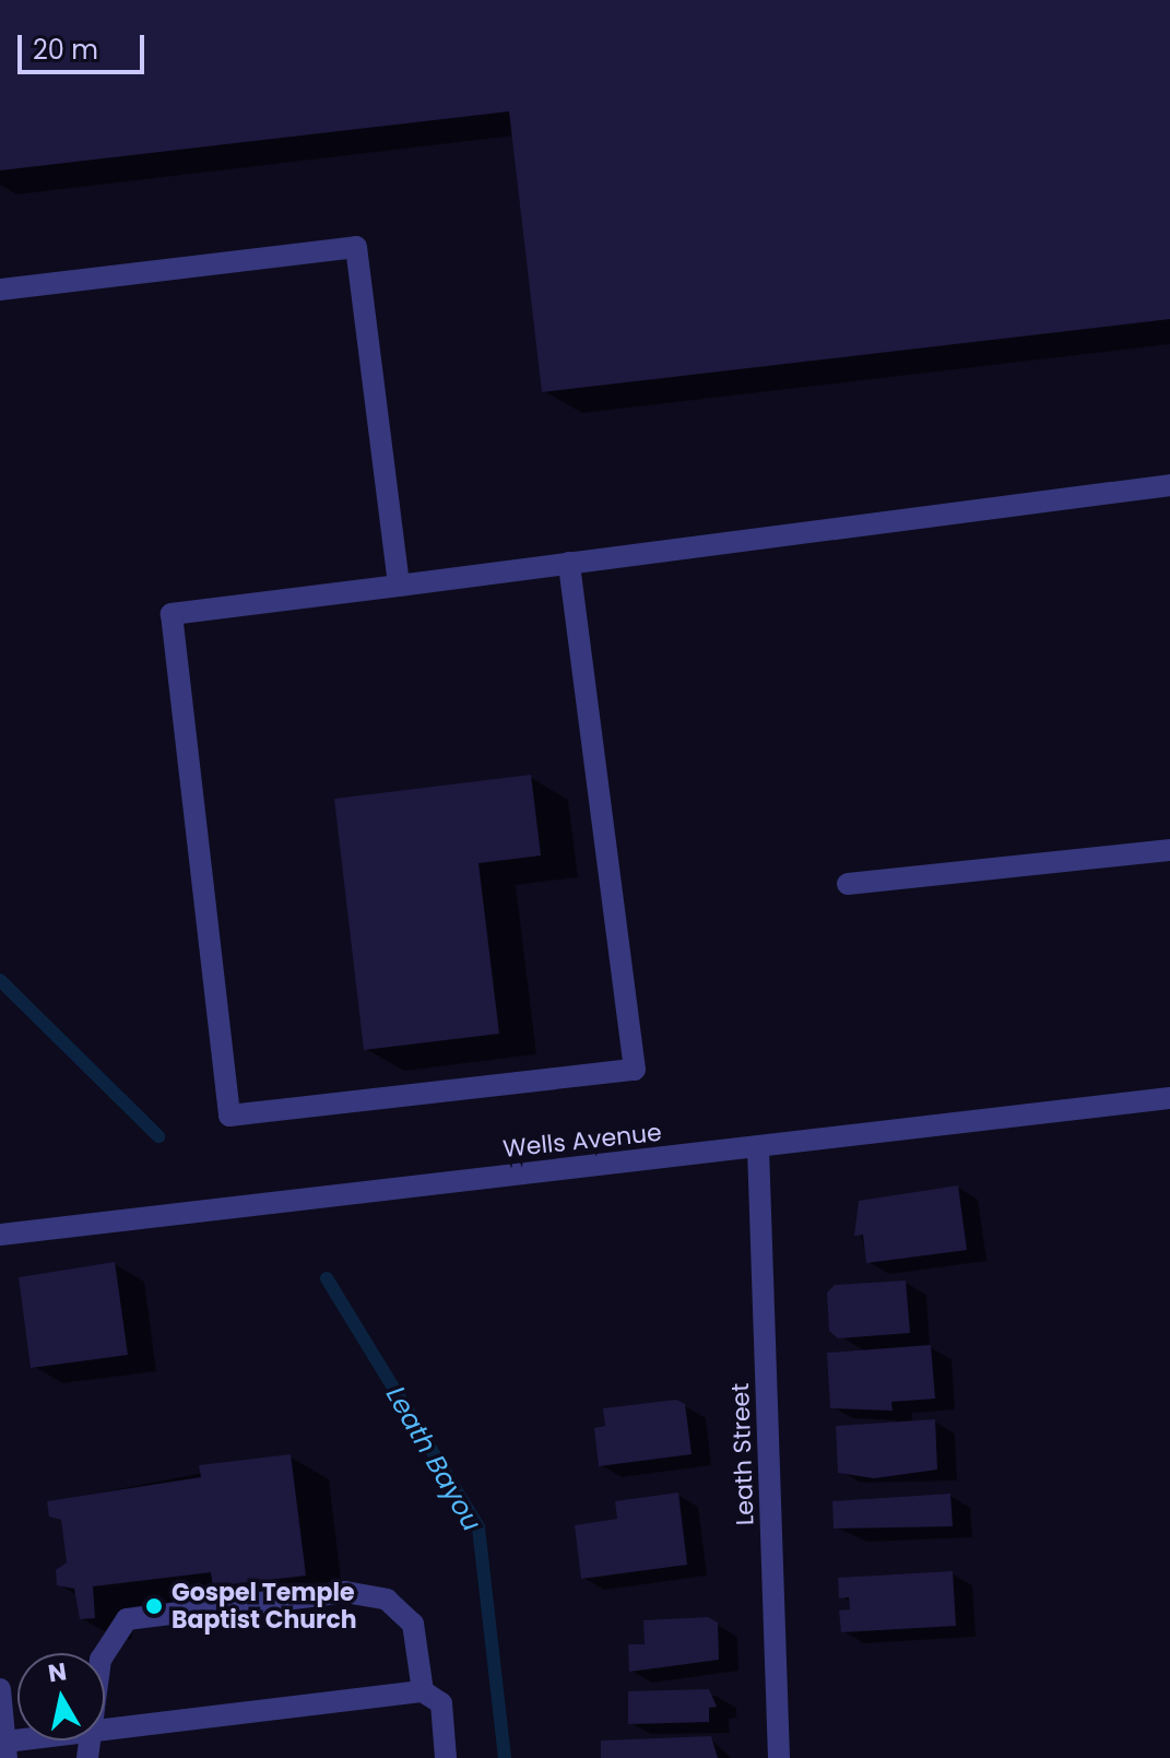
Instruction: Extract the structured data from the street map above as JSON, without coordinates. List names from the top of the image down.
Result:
{
  "streets": {
    "street": ["Wells Avenue", "Leath Street"]
  },
  "crossings": [
    ["Wells Avenue", "Leath Street"]
  ],
  "water": ["Leath Bayou"],
  "places": ["Gospel Temple Baptist Church"],
  "scale_bar": "20 m",
  "north": "top"
}
